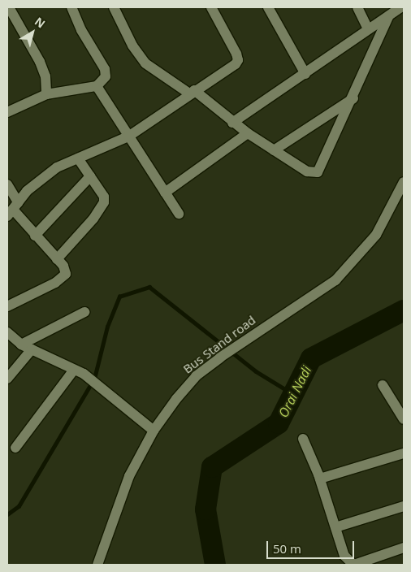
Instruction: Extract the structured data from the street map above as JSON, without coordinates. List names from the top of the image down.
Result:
{
  "streets": {
    "street": ["Bus Stand road"]
  },
  "water": ["Orai Nadi"],
  "scale_bar": "50 m",
  "north": "top right"
}
